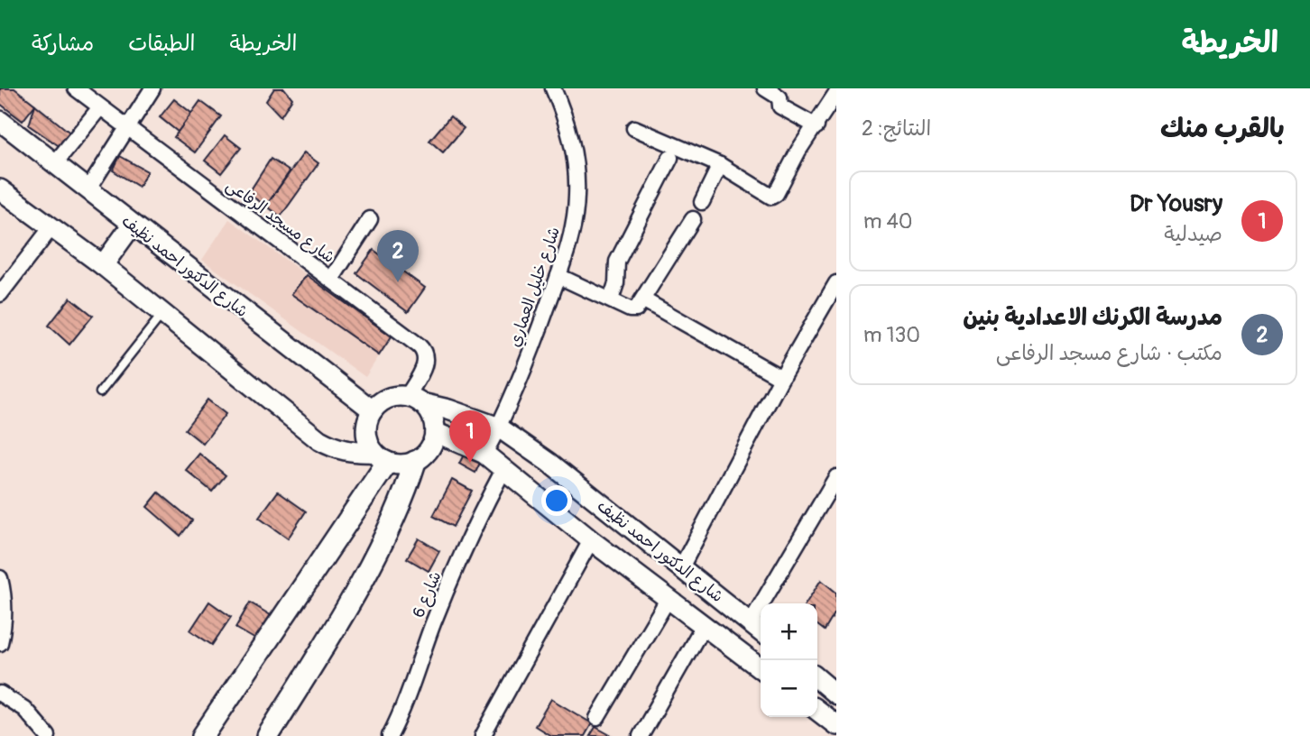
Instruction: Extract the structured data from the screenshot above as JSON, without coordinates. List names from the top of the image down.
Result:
{
  "streets": {
    "street": [
      "شارع مسجد الرفاعى",
      "شارع الدكتور احمد نظيف",
      "شارع خليل العماري",
      "شارع 6"
    ]
  },
  "crossings": [
    ["شارع مسجد الرفاعى", "شارع الدكتور احمد نظيف"],
    ["شارع الدكتور احمد نظيف", "شارع خليل العماري"],
    ["شارع الدكتور احمد نظيف", "شارع 6"]
  ],
  "page": {
    "header": "الخريطة",
    "nav": ["الخريطة", "الطبقات", "مشاركة"],
    "heading": ["بالقرب منك", "النتائج: 2"],
    "list": [
      {
        "mark": "1",
        "name": "Dr Yousry",
        "note": "صيدلية",
        "value": "40 m"
      },
      {
        "mark": "2",
        "name": "مدرسة الكرنك الاعدادية بنين",
        "note": "مكتب · شارع مسجد الرفاعى",
        "value": "130 m"
      }
    ],
    "pins": ["2", "1"],
    "map_buttons": ["+", "−"]
  }
}
